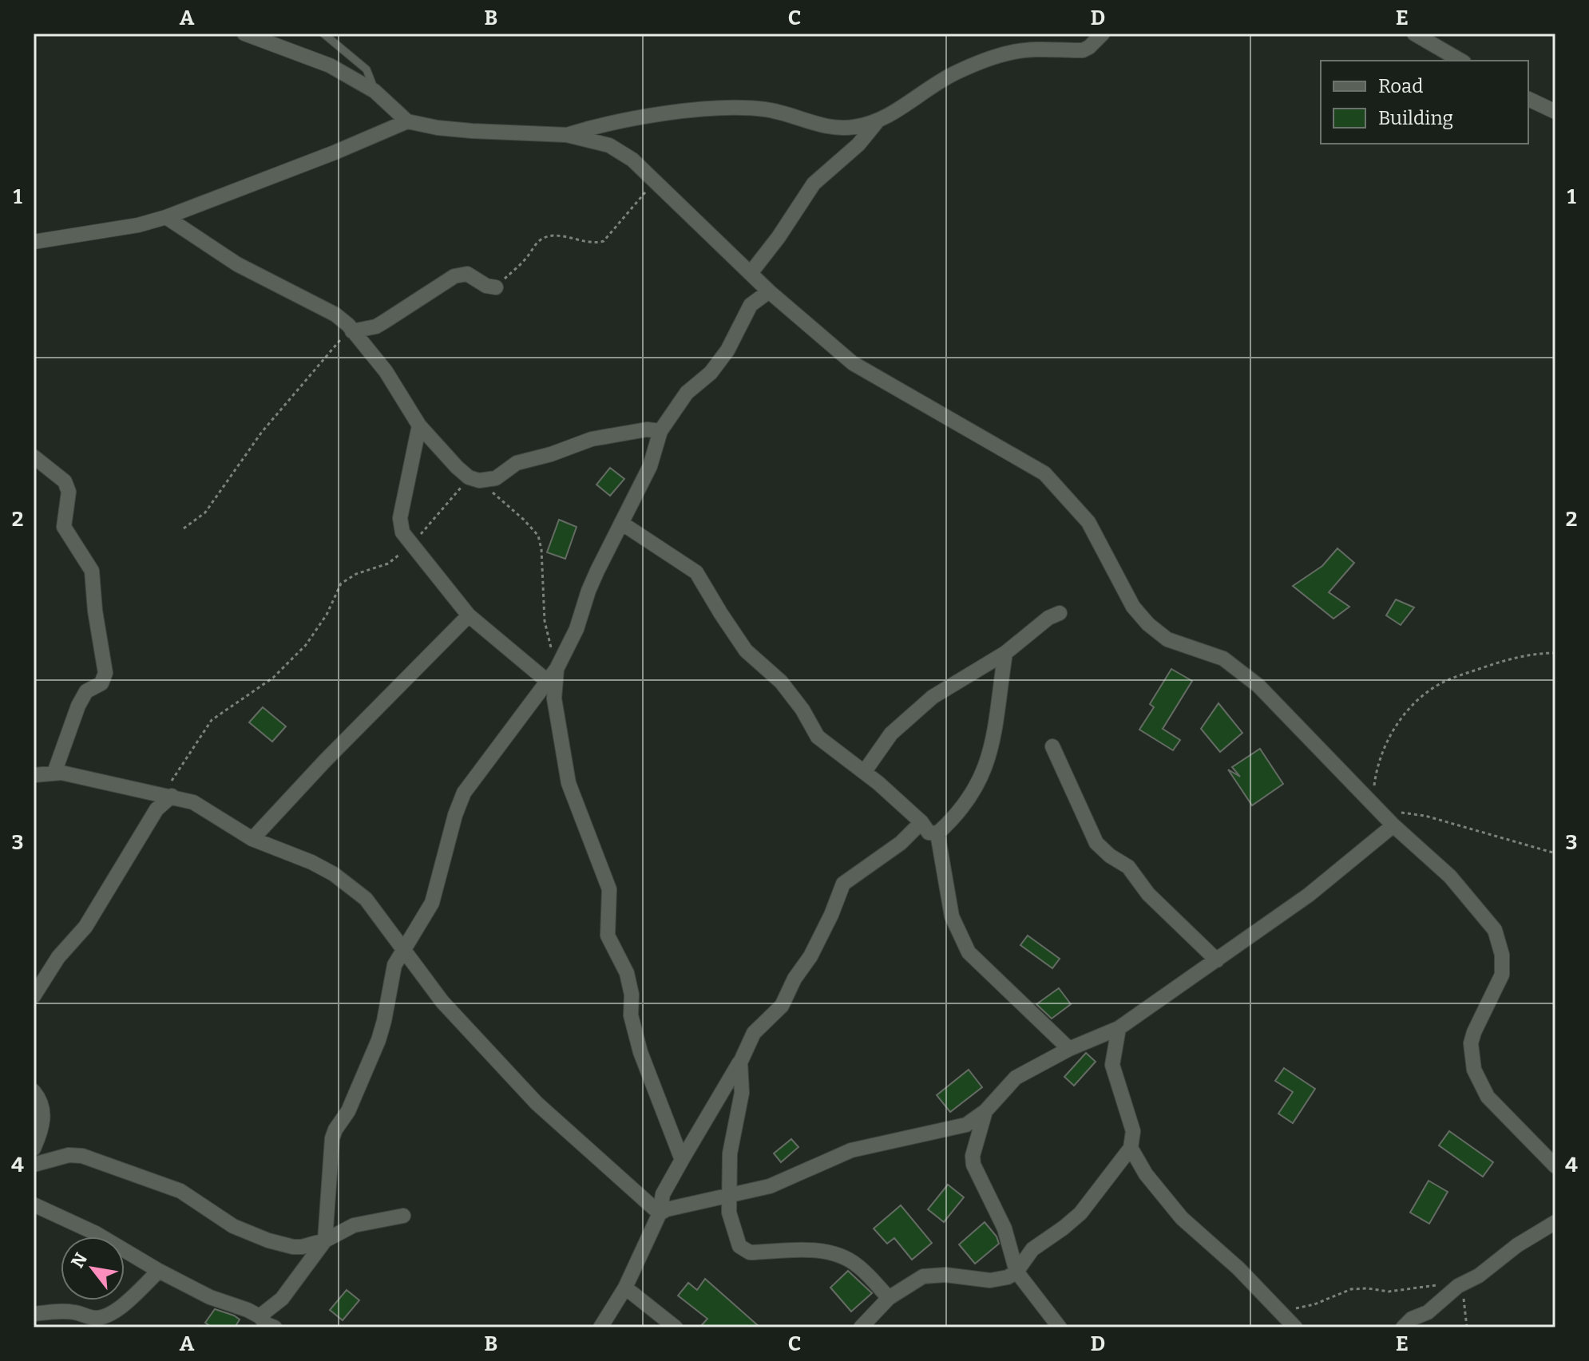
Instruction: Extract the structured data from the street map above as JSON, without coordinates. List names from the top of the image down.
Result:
{
  "legend": ["Road", "Building"],
  "north": "top left",
  "grid": {
    "columns": [
      "A",
      "B",
      "C",
      "D",
      "E"
    ],
    "rows": [
      "1",
      "2",
      "3",
      "4"
    ]
  }
}
